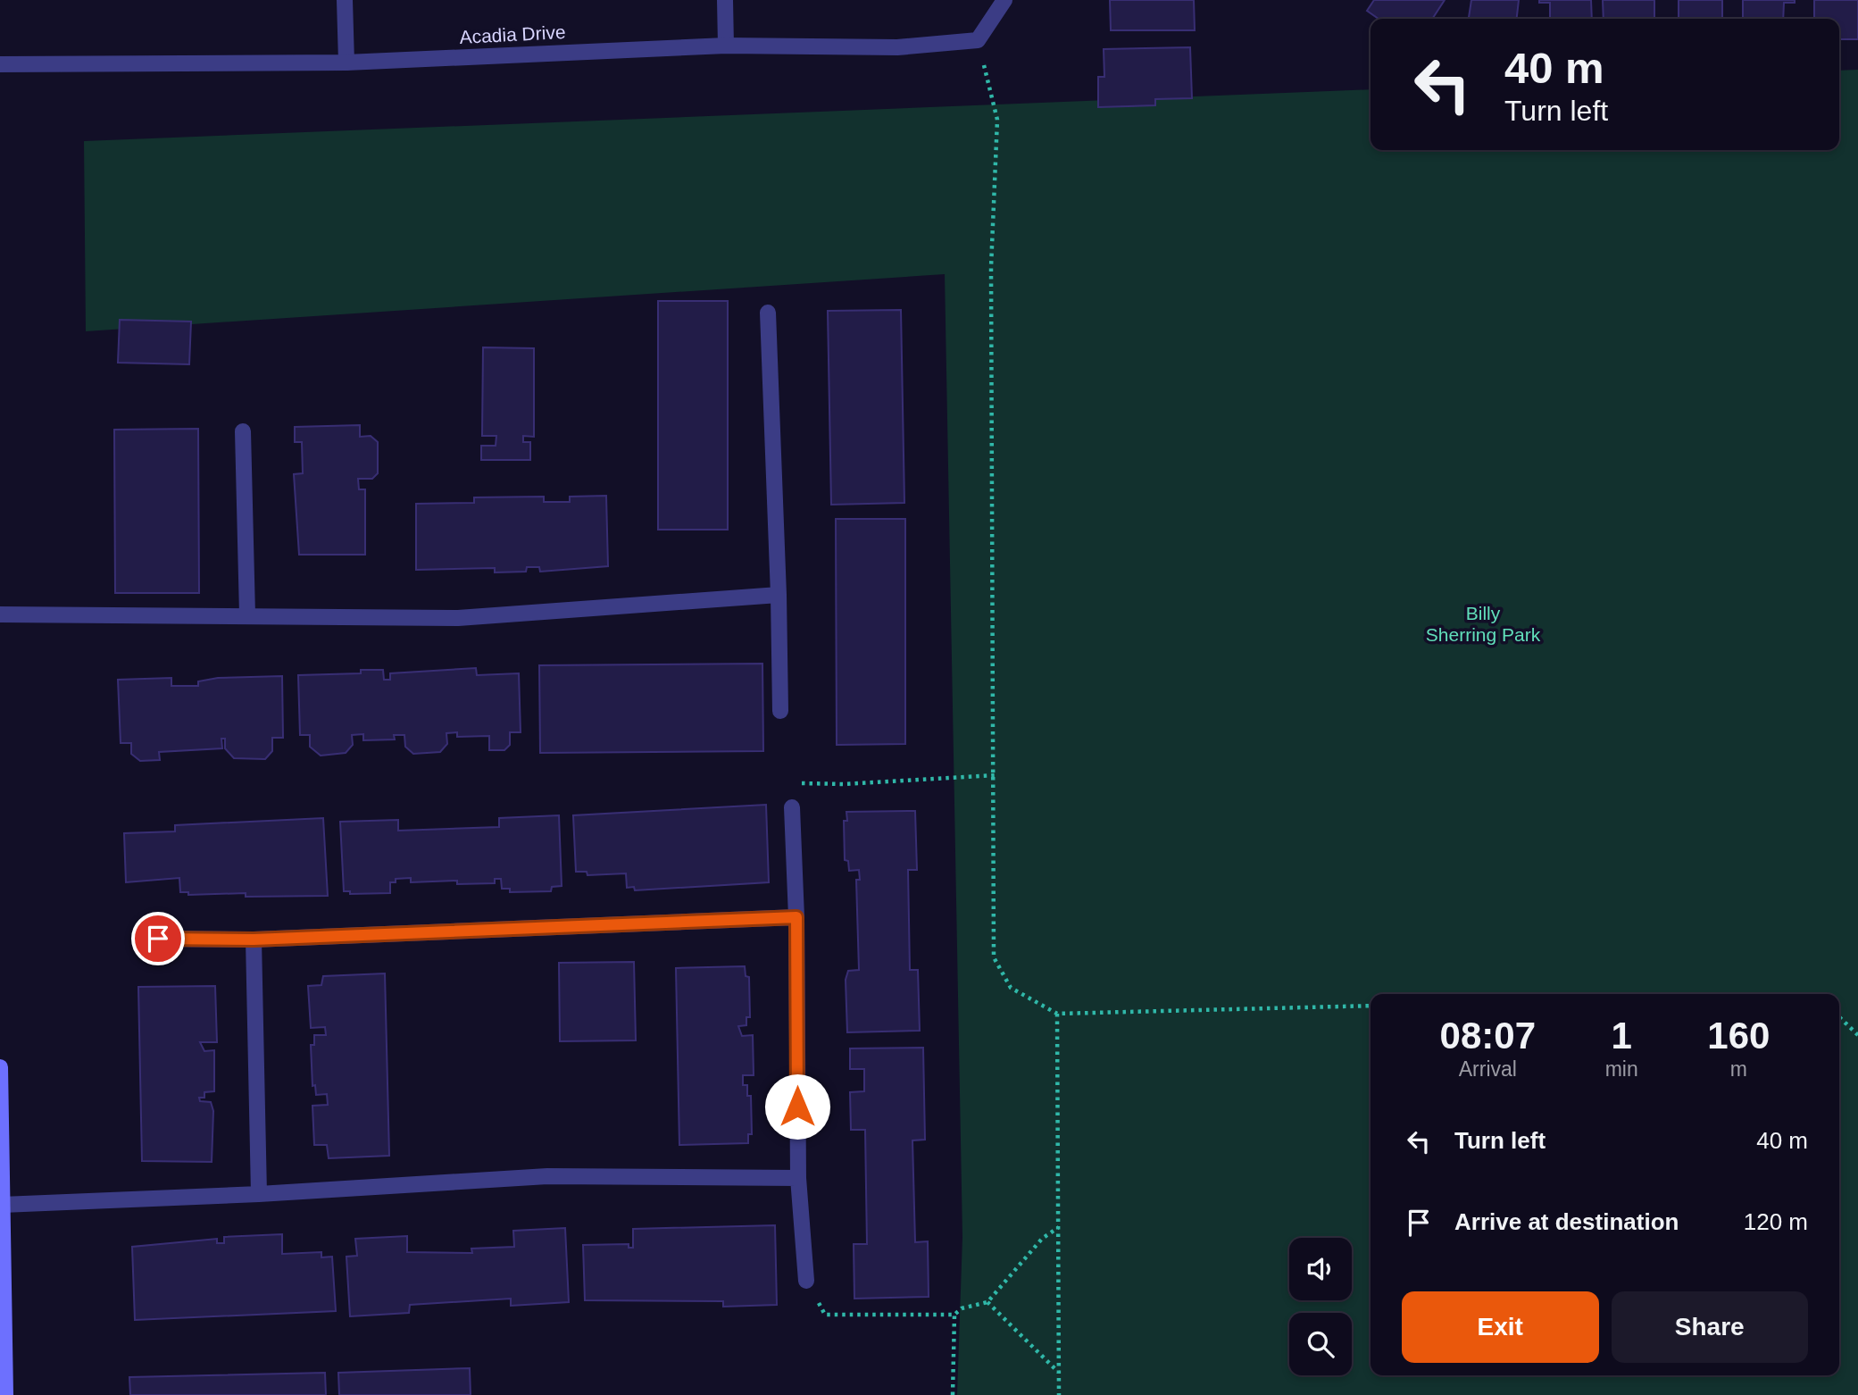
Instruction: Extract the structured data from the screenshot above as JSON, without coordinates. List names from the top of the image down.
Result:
{
  "streets": {
    "street": ["Acadia Drive"]
  },
  "parks": ["Billy Sherring Park"],
  "page": {
    "turn": ["40 m", "Turn left"],
    "eta": [
      "08:07",
      "Arrival",
      "1",
      "min",
      "160",
      "m"
    ],
    "list": [
      {
        "name": "Turn left",
        "value": "40 m"
      },
      {
        "name": "Arrive at destination",
        "value": "120 m"
      }
    ],
    "buttons": ["Exit", "Share"]
  }
}
